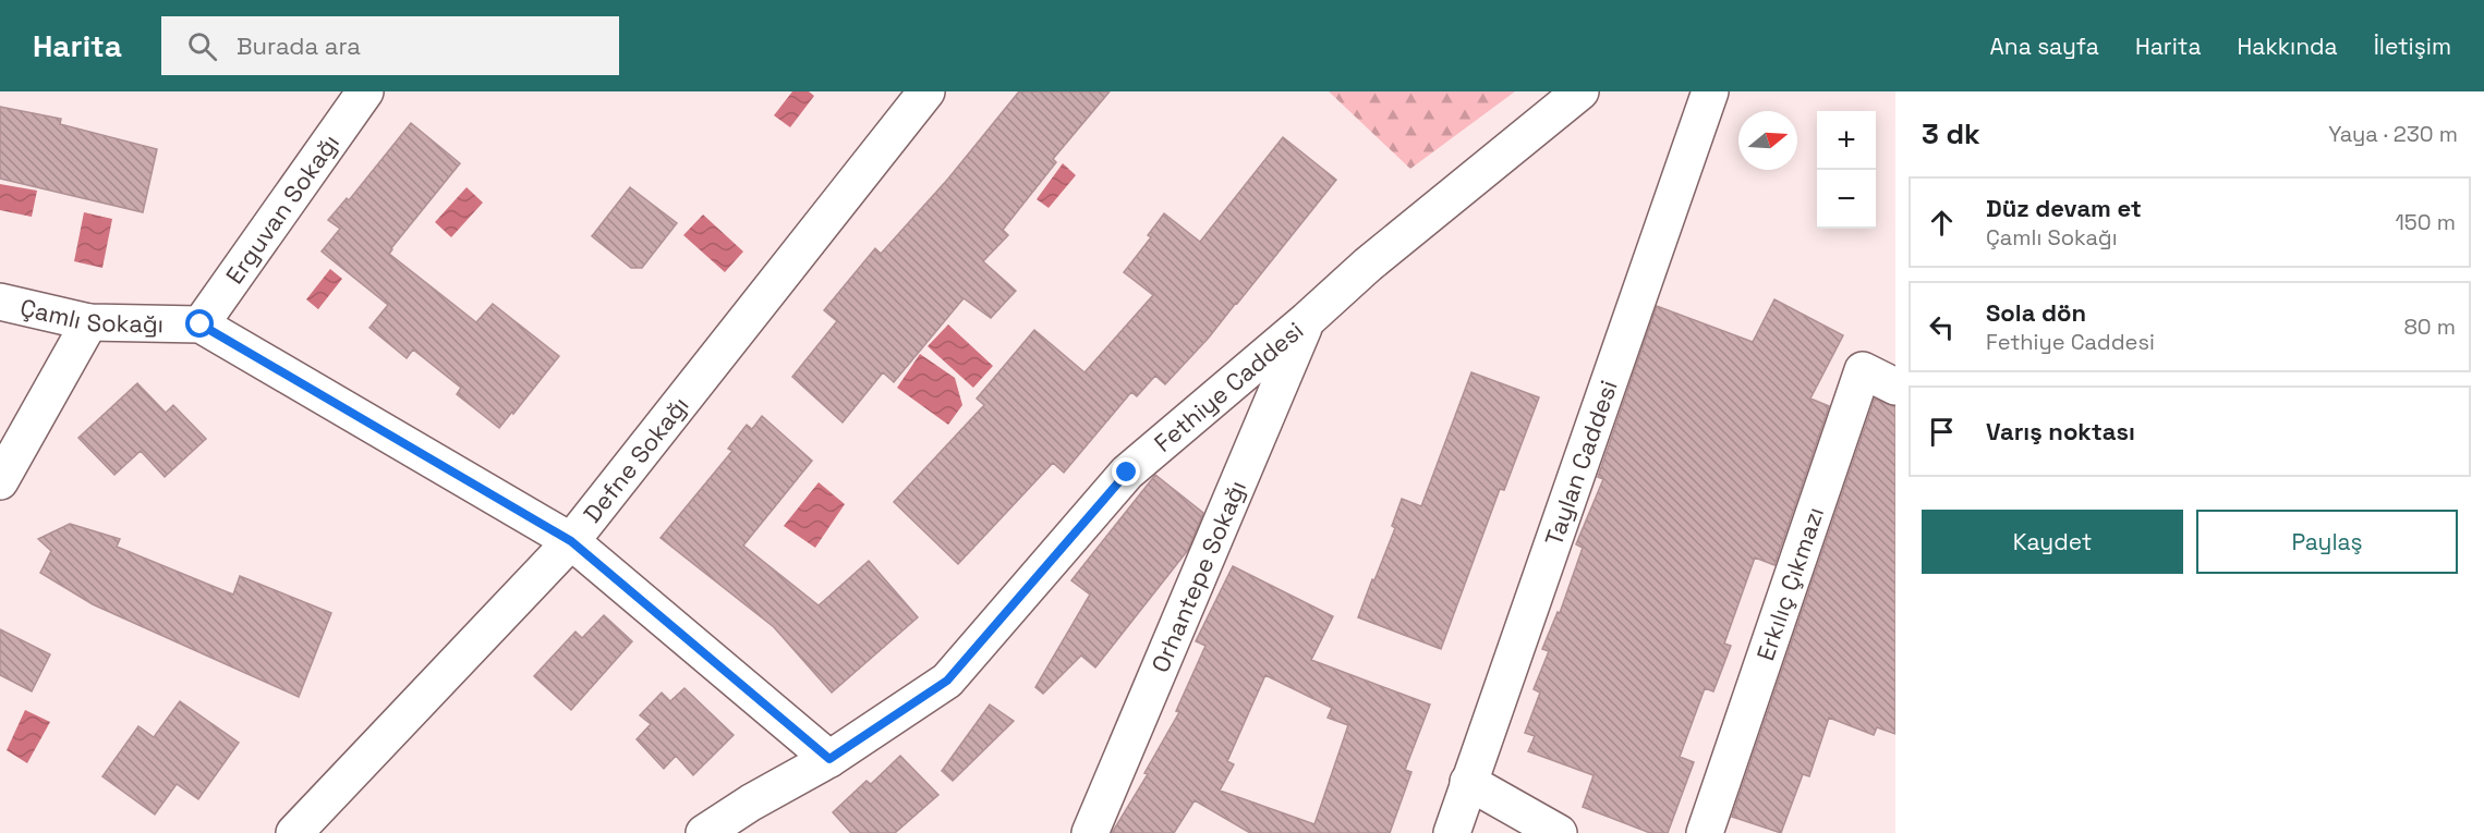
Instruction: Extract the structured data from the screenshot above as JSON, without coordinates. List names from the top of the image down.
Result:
{
  "streets": {
    "street": [
      "Erguvan Sokağı",
      "Çamlı Sokağı",
      "Fethiye Caddesi",
      "Defne Sokağı",
      "Taylan Caddesi",
      "Orhantepe Sokağı",
      "Erkılıç Çıkmazı"
    ]
  },
  "crossings": [
    ["Erguvan Sokağı", "Çamlı Sokağı"],
    ["Çamlı Sokağı", "Fethiye Caddesi"],
    ["Çamlı Sokağı", "Defne Sokağı"],
    ["Fethiye Caddesi", "Orhantepe Sokağı"]
  ],
  "north": "right",
  "page": {
    "header": "Harita",
    "search": "Burada ara",
    "nav": [
      "Ana sayfa",
      "Harita",
      "Hakkında",
      "İletişim"
    ],
    "heading": ["3 dk", "Yaya · 230 m"],
    "map_buttons": ["+", "−"],
    "list": [
      ["Düz devam et", "Çamlı Sokağı", "150 m"],
      ["Sola dön", "Fethiye Caddesi", "80 m"],
      "Varış noktası"
    ],
    "buttons": ["Kaydet", "Paylaş"]
  }
}
